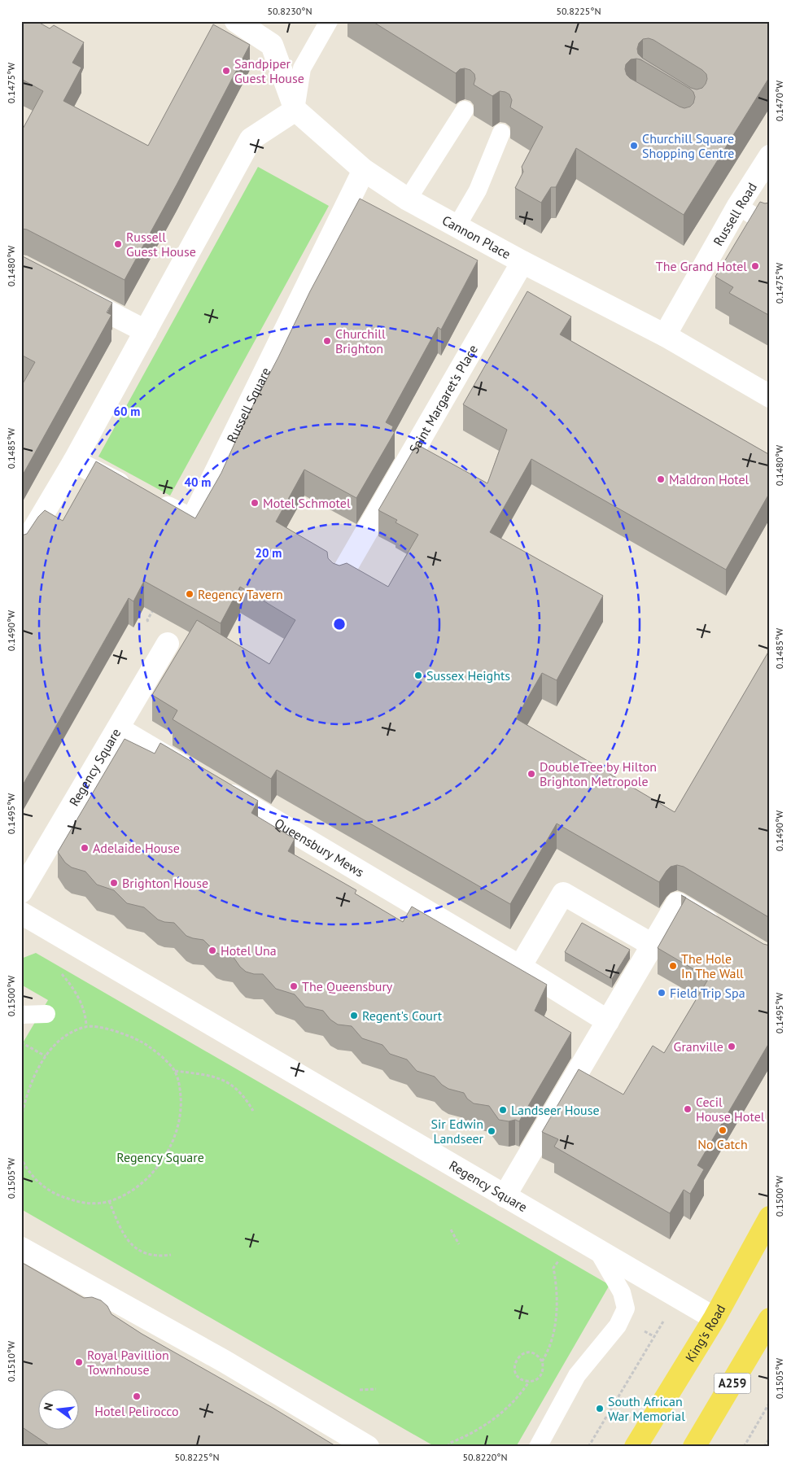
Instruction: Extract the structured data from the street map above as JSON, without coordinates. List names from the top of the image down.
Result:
{
  "streets": {
    "main road": ["King's Road", "A259"],
    "street": [
      "Russell Road",
      "Cannon Place",
      "Saint Margaret's Place",
      "Russell Square",
      "Regency Square",
      "Queensbury Mews"
    ]
  },
  "crossings": [
    ["Russell Road", "Cannon Place"],
    ["Cannon Place", "Saint Margaret's Place"],
    ["Cannon Place", "Russell Square"],
    ["Regency Square", "Queensbury Mews"],
    ["Regency Square", "King's Road"]
  ],
  "parks": ["Regency Square"],
  "places": [
    "Sandpiper Guest House",
    "Churchill Square Shopping Centre",
    "Russell Guest House",
    "The Grand Hotel",
    "Churchill Brighton",
    "Maldron Hotel",
    "Motel Schmotel",
    "Regency Tavern",
    "Sussex Heights",
    "DoubleTree by Hilton Brighton Metropole",
    "Adelaide House",
    "Brighton House",
    "Hotel Una",
    "The Hole In The Wall",
    "The Queensbury",
    "Field Trip Spa",
    "Regent's Court",
    "Granville",
    "Cecil House Hotel",
    "Landseer House",
    "No Catch",
    "Sir Edwin Landseer",
    "Royal Pavillion Townhouse",
    "Hotel Pelirocco",
    "South African War Memorial"
  ],
  "north": "left",
  "coordinates": [
    "50.8230°N",
    "50.8225°N",
    "0.1475°W",
    "0.1470°W",
    "0.1480°W",
    "0.1485°W",
    "0.1490°W",
    "0.1495°W",
    "0.1500°W",
    "0.1505°W",
    "0.1510°W",
    "50.8220°N"
  ],
  "rings": ["60 m", "40 m", "20 m"]
}
